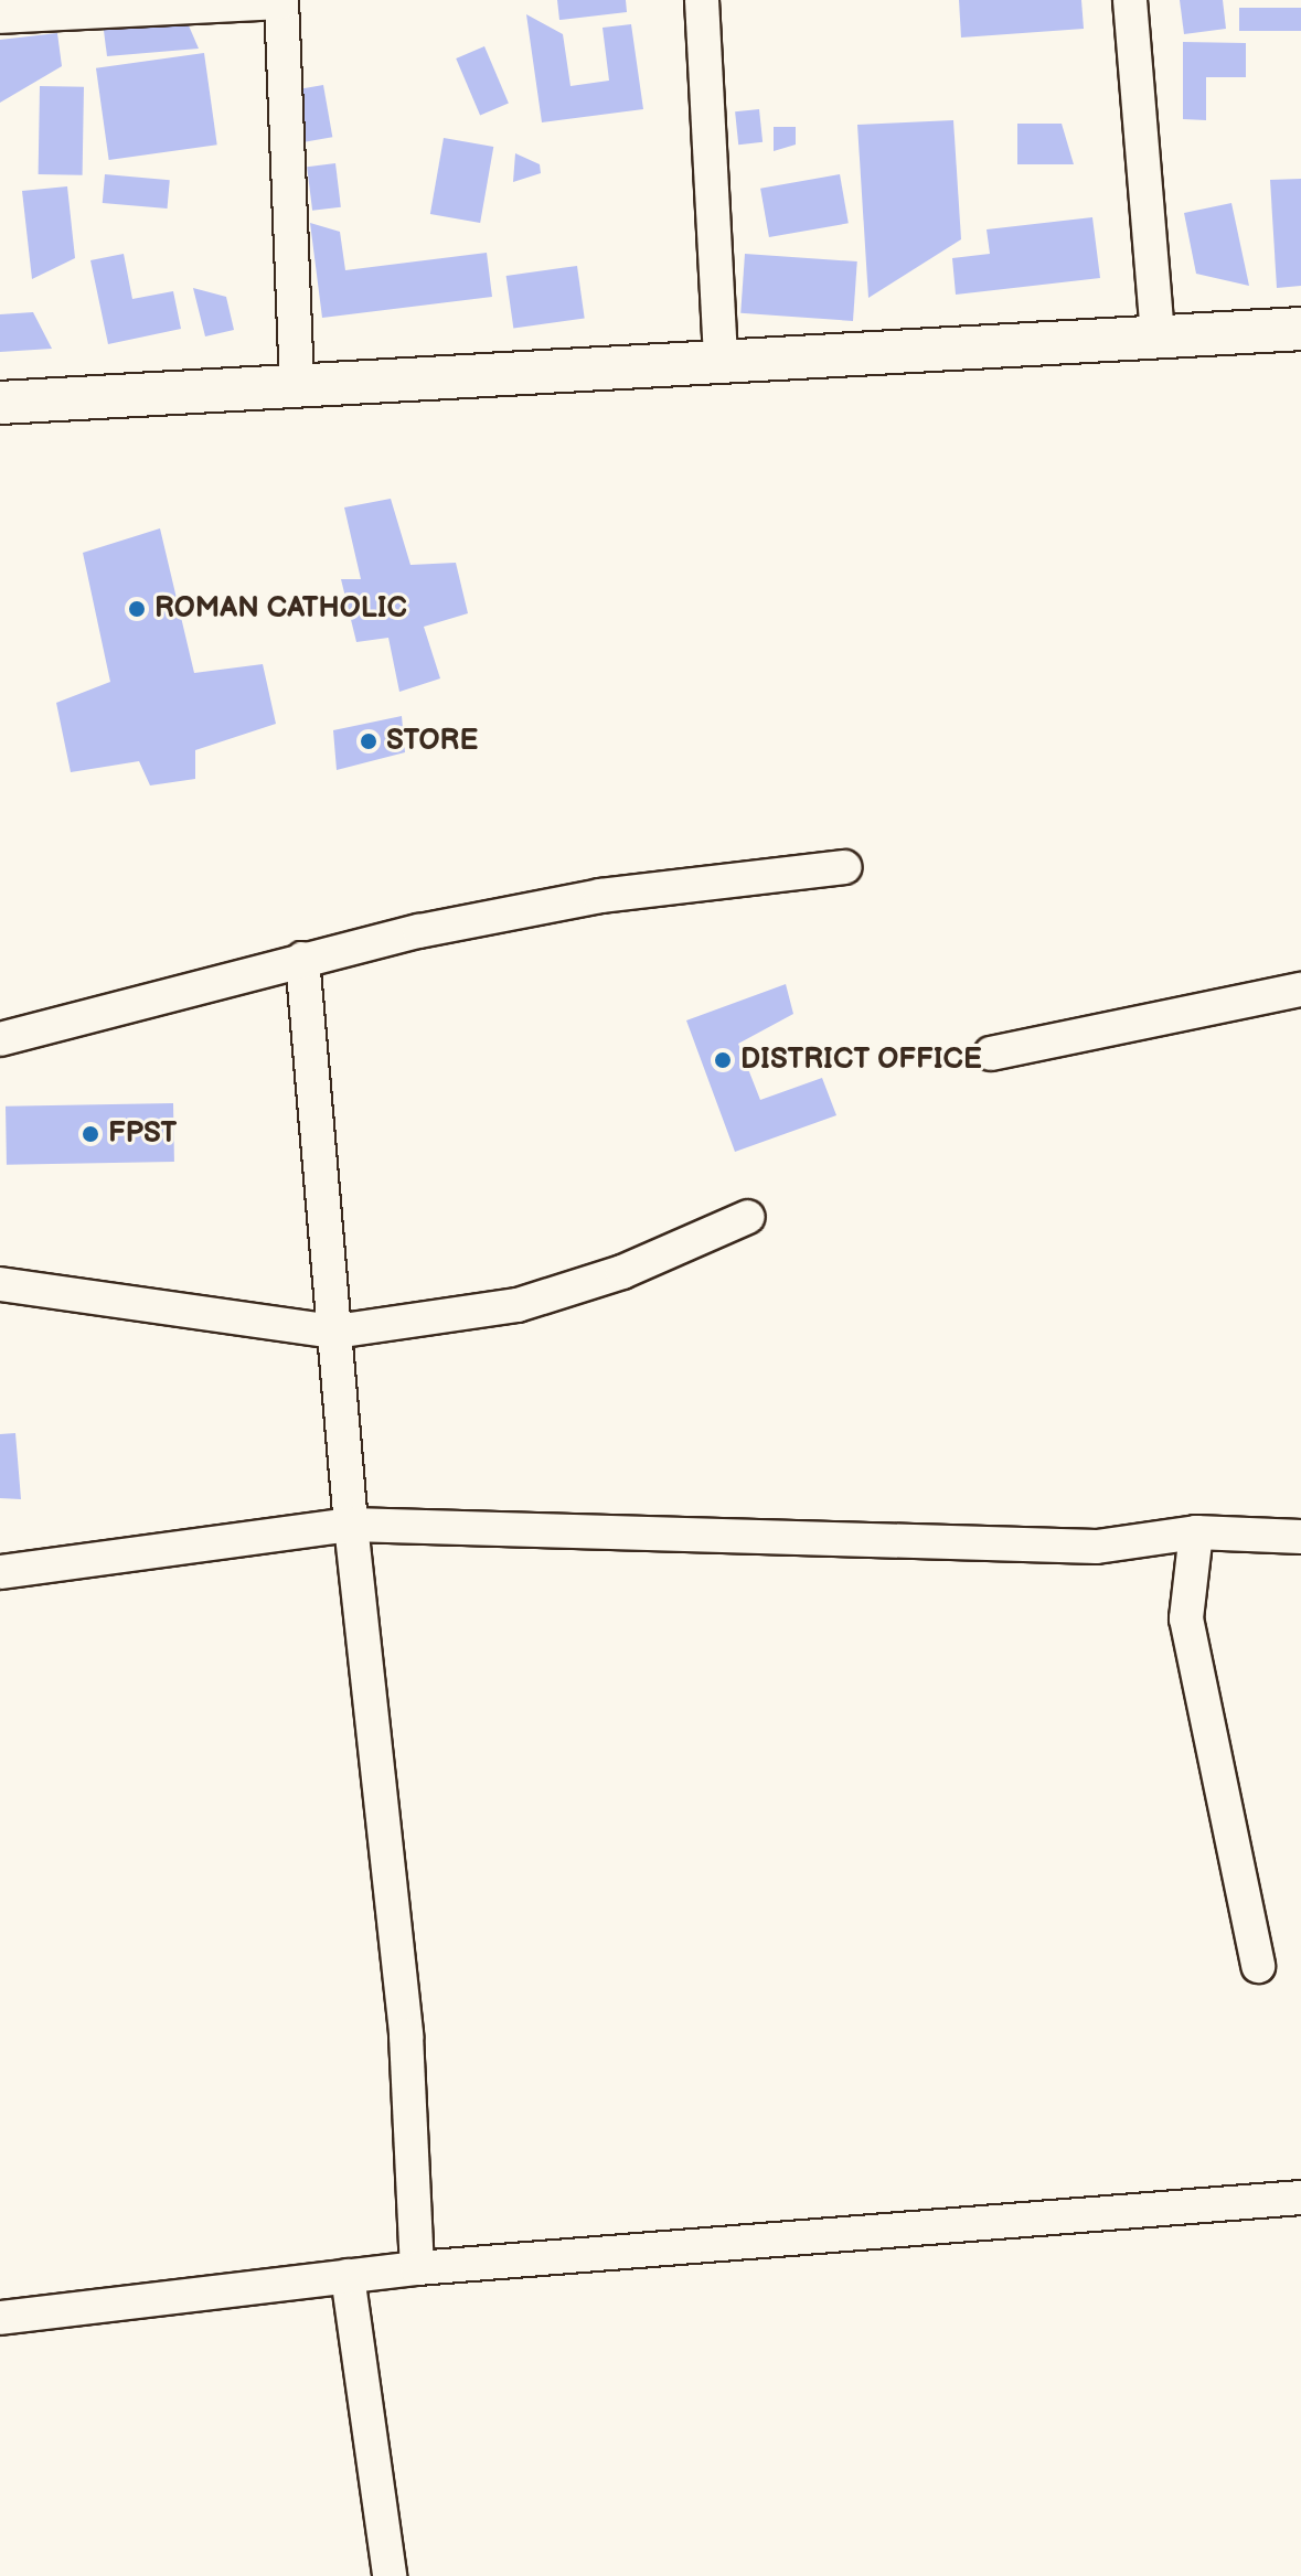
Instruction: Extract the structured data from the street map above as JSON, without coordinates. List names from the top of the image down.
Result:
{
  "places": [
    "ROMAN CATHOLIC",
    "STORE",
    "DISTRICT OFFICE",
    "FPST"
  ]
}
